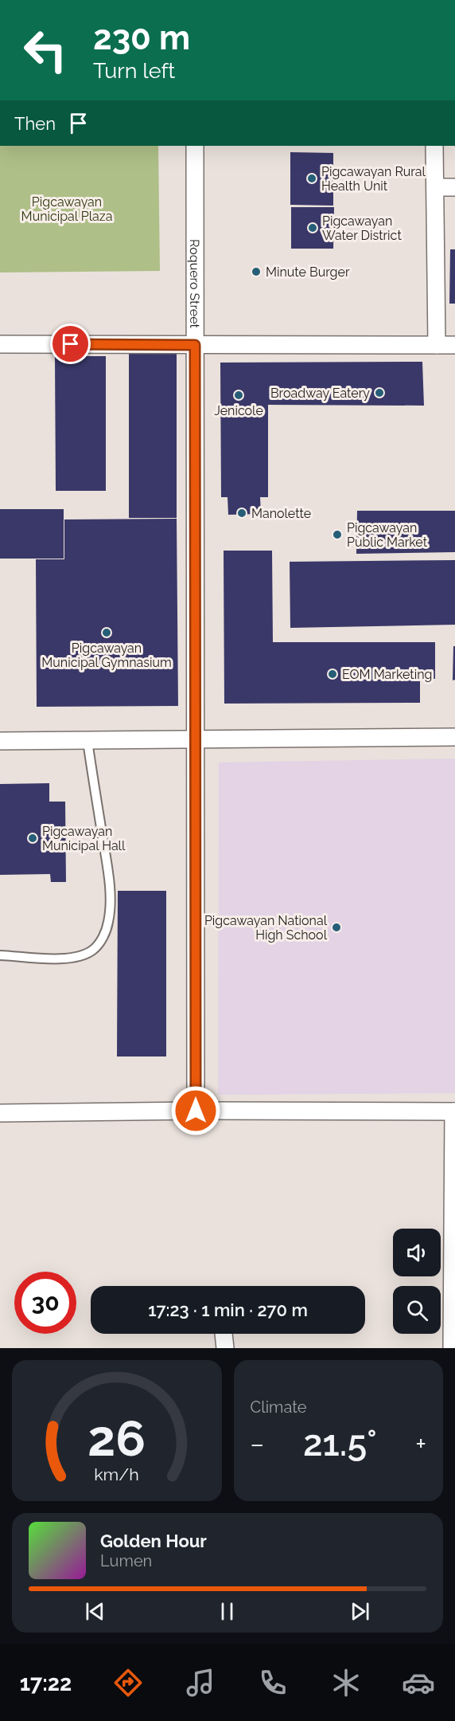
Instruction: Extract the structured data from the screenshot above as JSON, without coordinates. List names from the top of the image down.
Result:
{
  "streets": {
    "street": ["Roquero Street"]
  },
  "parks": ["Pigcawayan Municipal Plaza"],
  "places": [
    "Pigcawayan Rural Health Unit",
    "Pigcawayan Water District",
    "Minute Burger",
    "Broadway Eatery",
    "Jenicole",
    "Manolette",
    "Pigcawayan Public Market",
    "Pigcawayan Municipal Gymnasium",
    "EOM Marketing",
    "Pigcawayan Municipal Hall",
    "Pigcawayan National High School"
  ],
  "page": {
    "turn": ["230 m", "Turn left"],
    "then": "Then",
    "limit": "30",
    "trip": "17:23 · 1 min · 270 m",
    "tile": "Climate",
    "heat": ["−", "21.5°", "+"],
    "song": ["Golden Hour", "Lumen"],
    "tabs": "17:22",
    "gauge": ["26", "km/h"]
  }
}
